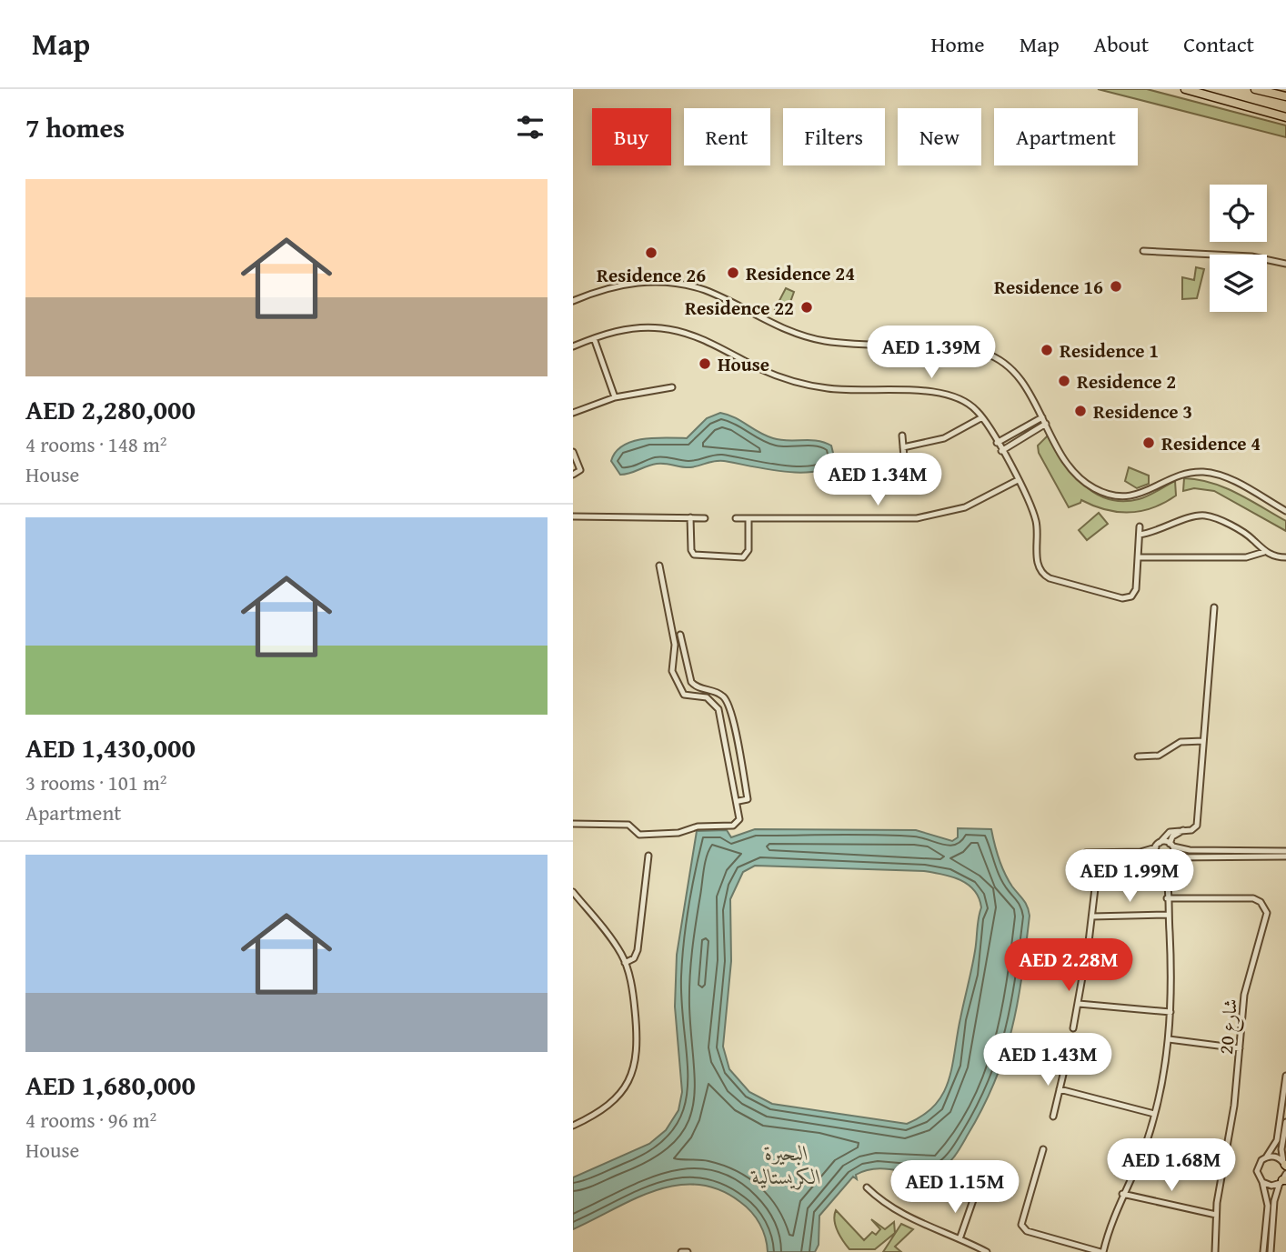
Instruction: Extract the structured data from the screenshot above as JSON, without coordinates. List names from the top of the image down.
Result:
{
  "streets": {
    "street": ["شارع 20"]
  },
  "water": ["البحيرة الكريستالية"],
  "places": [
    "Residence 26",
    "Residence 24",
    "Residence 16",
    "Residence 22",
    "Residence 1",
    "House",
    "Residence 2",
    "Residence 3",
    "Residence 4"
  ],
  "page": {
    "header": "Map",
    "nav": [
      "Home",
      "Map",
      "About",
      "Contact"
    ],
    "heading": "7 homes",
    "chip": [
      "Buy",
      "Rent",
      "Filters",
      "New",
      "Apartment"
    ],
    "list": [
      {
        "name": "AED 2,280,000",
        "note": "4 rooms · 148 m² · House"
      },
      {
        "name": "AED 1,430,000",
        "note": "3 rooms · 101 m² · Apartment"
      },
      {
        "name": "AED 1,680,000",
        "note": "4 rooms · 96 m² · House"
      }
    ],
    "price": [
      "AED 1.39M",
      "AED 1.34M",
      "AED 1.99M",
      "AED 2.28M",
      "AED 1.43M",
      "AED 1.68M",
      "AED 1.15M"
    ]
  }
}
